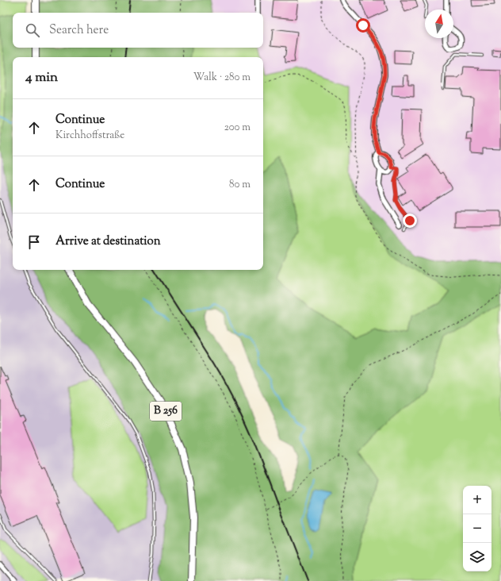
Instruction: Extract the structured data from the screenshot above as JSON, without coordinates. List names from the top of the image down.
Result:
{
  "streets": {
    "main road": ["B 256"]
  },
  "north": "top",
  "page": {
    "search": "Search here",
    "heading": ["4 min", "Walk · 280 m"],
    "list": [
      ["Continue", "Kirchhoffstraße", "200 m"],
      ["Continue", "80 m"],
      "Arrive at destination"
    ],
    "map_buttons": ["+", "−"]
  }
}
